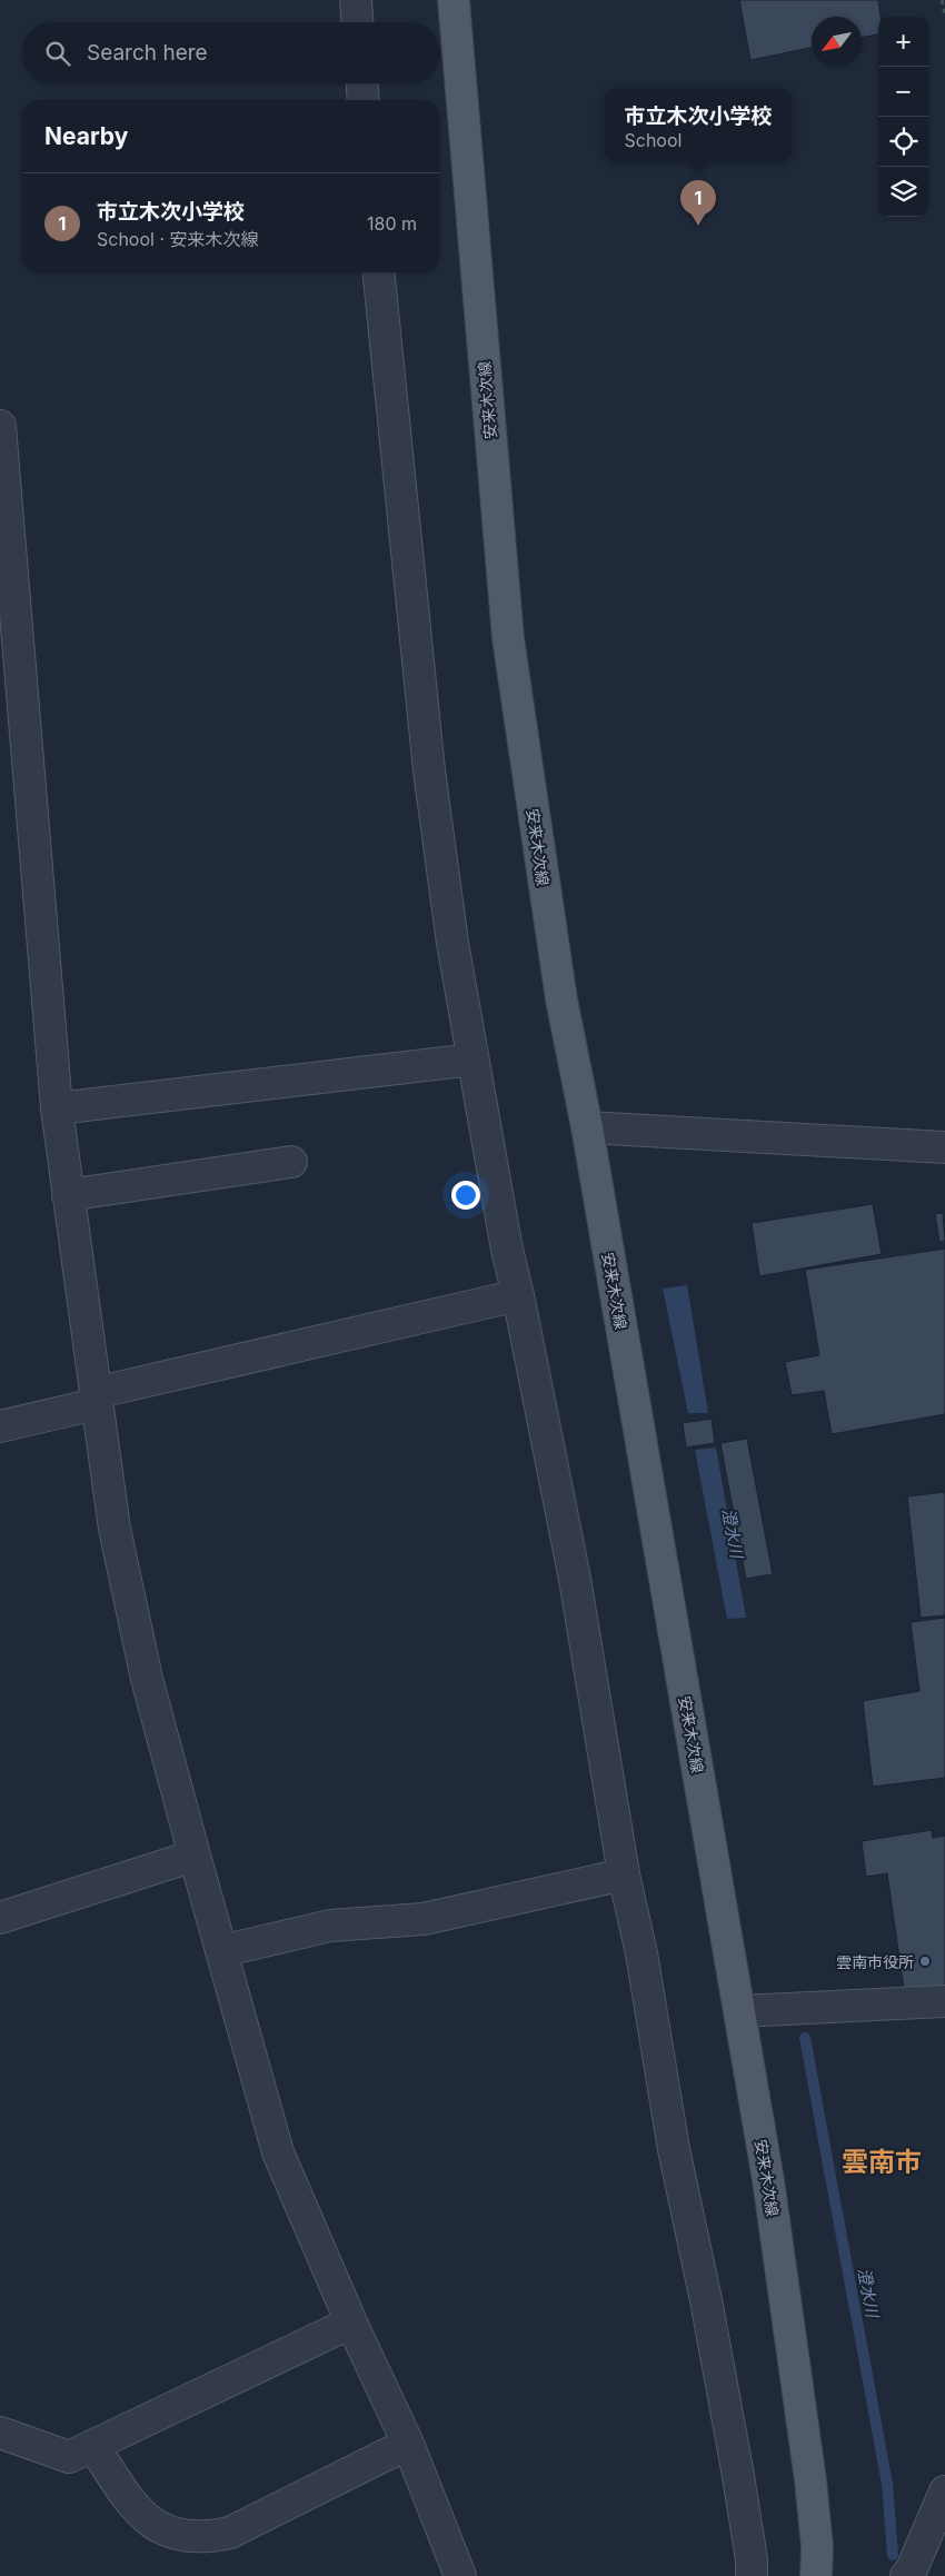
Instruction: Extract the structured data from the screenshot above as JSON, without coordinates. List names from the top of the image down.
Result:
{
  "streets": {
    "main road": ["安来木次線"]
  },
  "districts": ["雲南市"],
  "water": ["澄水川"],
  "places": ["雲南市役所"],
  "north": "bottom left",
  "page": {
    "map_buttons": ["+", "−"],
    "search": "Search here",
    "popup": ["市立木次小学校", "School"],
    "heading": "Nearby",
    "list": [
      {
        "mark": "1",
        "name": "市立木次小学校",
        "note": "School · 安来木次線",
        "value": "180 m"
      }
    ],
    "pins": "1"
  }
}
